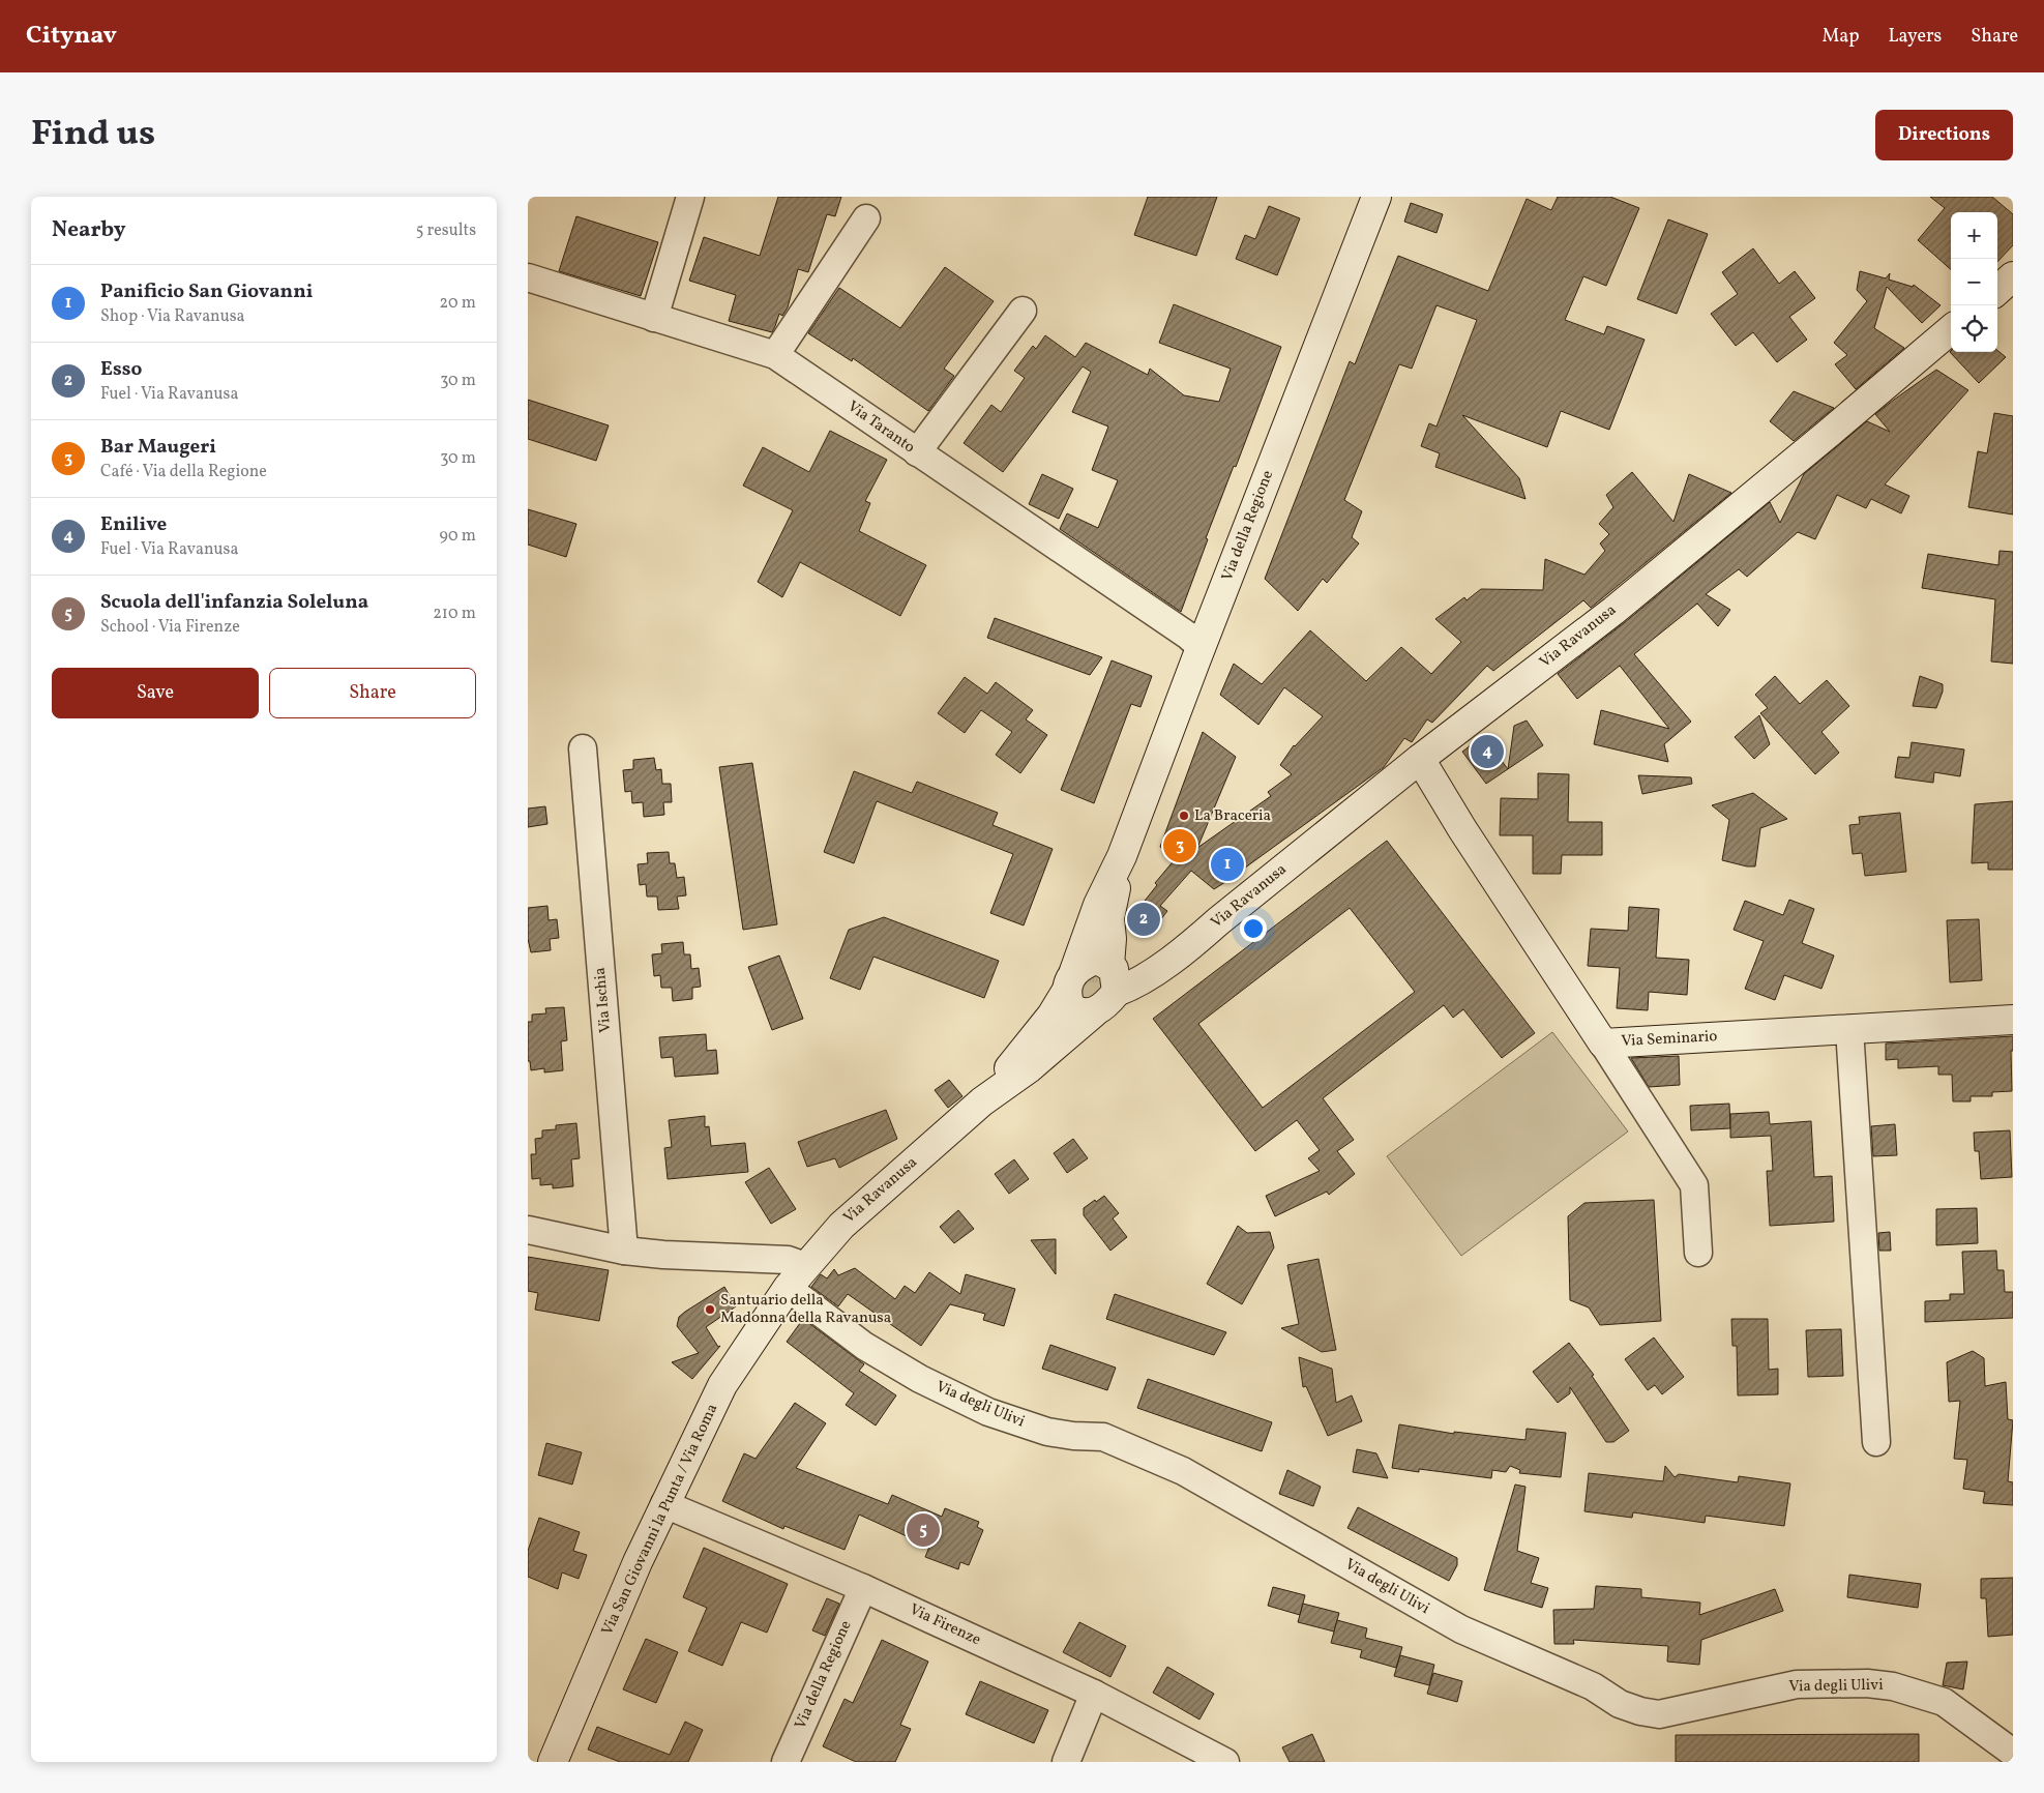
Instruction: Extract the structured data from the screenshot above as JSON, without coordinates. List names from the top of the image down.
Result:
{
  "streets": {
    "main road": [
      "Via della Regione",
      "Via Ravanusa",
      "Via Seminario",
      "Via San Giovanni la Punta / Via Roma"
    ],
    "street": [
      "Via Taranto",
      "Via Ischia",
      "Via degli Ulivi",
      "Via Firenze"
    ]
  },
  "crossings": [
    ["Via Taranto", "Via della Regione"],
    ["Via della Regione", "Via Firenze"],
    ["Via Ravanusa", "Via Seminario"],
    ["Via Ravanusa", "Via degli Ulivi"],
    ["Via Ravanusa", "Via San Giovanni la Punta / Via Roma"],
    ["Via degli Ulivi", "Via San Giovanni la Punta / Via Roma"],
    ["Via San Giovanni la Punta / Via Roma", "Via Firenze"]
  ],
  "places": ["La Braceria", "Santuario della Madonna della Ravanusa"],
  "page": {
    "header": "Citynav",
    "nav": ["Map", "Layers", "Share"],
    "title": "Find us",
    "buttons": [
      "Directions",
      ["Save", "Share"]
    ],
    "heading": ["Nearby", "5 results"],
    "map_buttons": ["+", "−"],
    "list": [
      {
        "mark": "1",
        "name": "Panificio San Giovanni",
        "note": "Shop · Via Ravanusa",
        "value": "20 m"
      },
      {
        "mark": "2",
        "name": "Esso",
        "note": "Fuel · Via Ravanusa",
        "value": "30 m"
      },
      {
        "mark": "3",
        "name": "Bar Maugeri",
        "note": "Café · Via della Regione",
        "value": "30 m"
      },
      {
        "mark": "4",
        "name": "Enilive",
        "note": "Fuel · Via Ravanusa",
        "value": "90 m"
      },
      {
        "mark": "5",
        "name": "Scuola dell'infanzia Soleluna",
        "note": "School · Via Firenze",
        "value": "210 m"
      }
    ],
    "pins": [
      "4",
      "3",
      "1",
      "2",
      "5"
    ]
  }
}
